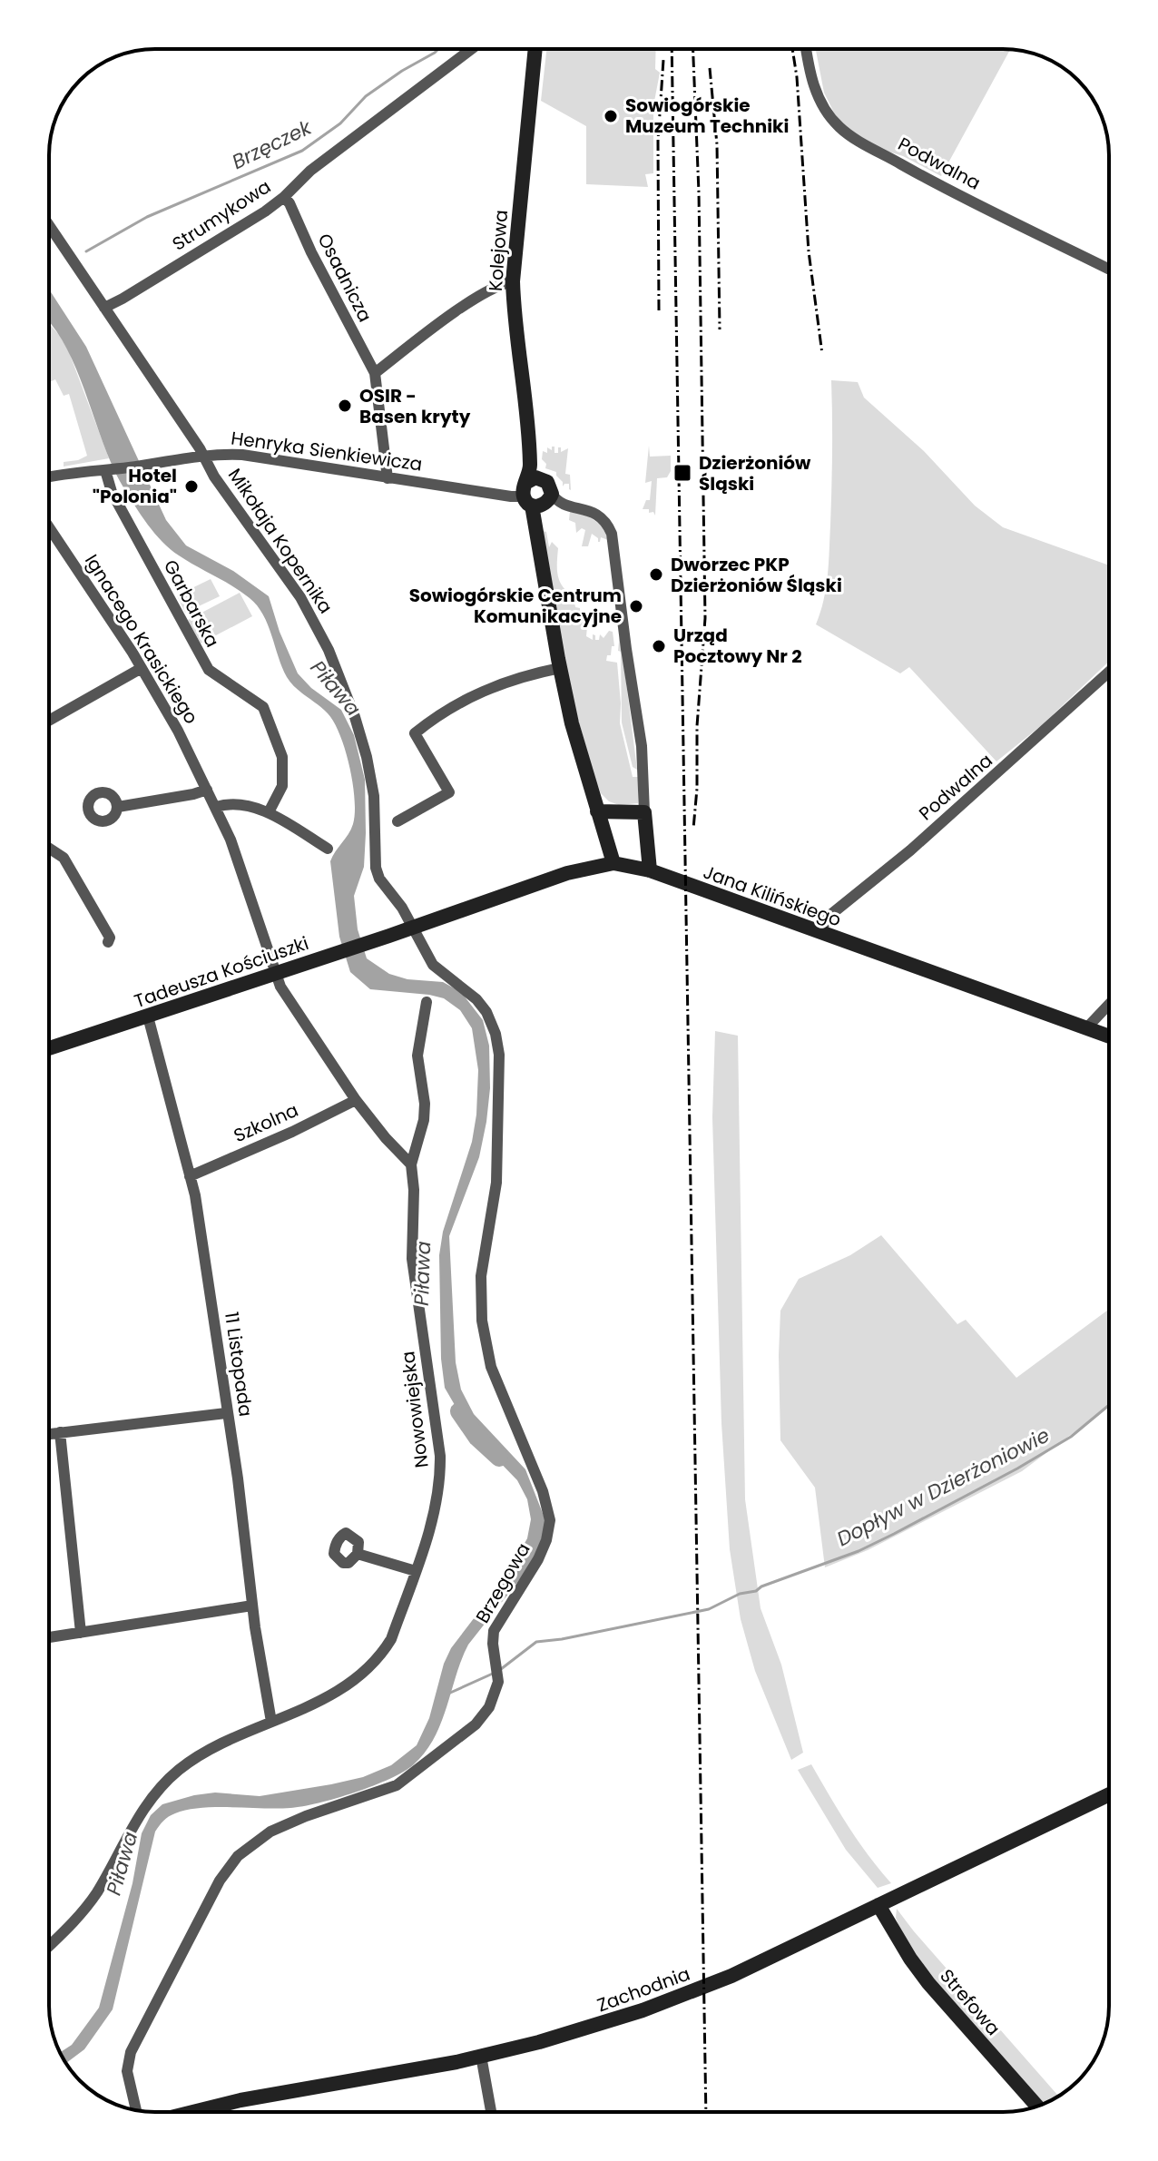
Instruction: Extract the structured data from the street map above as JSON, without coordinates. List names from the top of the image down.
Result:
{
  "streets": {
    "street": [
      "Podwalna",
      "Strumykowa",
      "Kolejowa",
      "Osadnicza",
      "Henryka Sienkiewicza",
      "Mikołaja Kopernika",
      "Garbarska",
      "Ignacego Krasickiego",
      "Jana Kilińskiego",
      "Tadeusza Kościuszki",
      "Szkolna",
      "11 Listopada",
      "Nowowiejska",
      "Brzegowa",
      "Zachodnia",
      "Strefowa"
    ]
  },
  "crossings": [
    ["Podwalna", "Jana Kilińskiego"],
    ["Strumykowa", "Osadnicza"],
    ["Strumykowa", "Mikołaja Kopernika"],
    ["Kolejowa", "Henryka Sienkiewicza"],
    ["Kolejowa", "Jana Kilińskiego"],
    ["Osadnicza", "Henryka Sienkiewicza"],
    ["Henryka Sienkiewicza", "Mikołaja Kopernika"],
    ["Henryka Sienkiewicza", "Garbarska"],
    ["Mikołaja Kopernika", "Jana Kilińskiego"],
    ["Mikołaja Kopernika", "Tadeusza Kościuszki"],
    ["Mikołaja Kopernika", "Brzegowa"],
    ["Jana Kilińskiego", "Tadeusza Kościuszki"],
    ["Jana Kilińskiego", "Brzegowa"],
    ["Tadeusza Kościuszki", "11 Listopada"],
    ["Tadeusza Kościuszki", "Brzegowa"],
    ["Szkolna", "11 Listopada"],
    ["11 Listopada", "Nowowiejska"],
    ["Zachodnia", "Strefowa"]
  ],
  "water": ["Brzęczek", "Piława", "Dopływ w Dzierżoniowie"],
  "places": {
    "other": [
      "Sowiogórskie Muzeum Techniki",
      "OSIR - Basen kryty",
      "Hotel \"Polonia\"",
      "Dworzec PKP Dzierżoniów Śląski",
      "Sowiogórskie Centrum Komunikacyjne",
      "Urząd Pocztowy Nr 2"
    ],
    "transit": ["Dzierżoniów Śląski"]
  }
}
